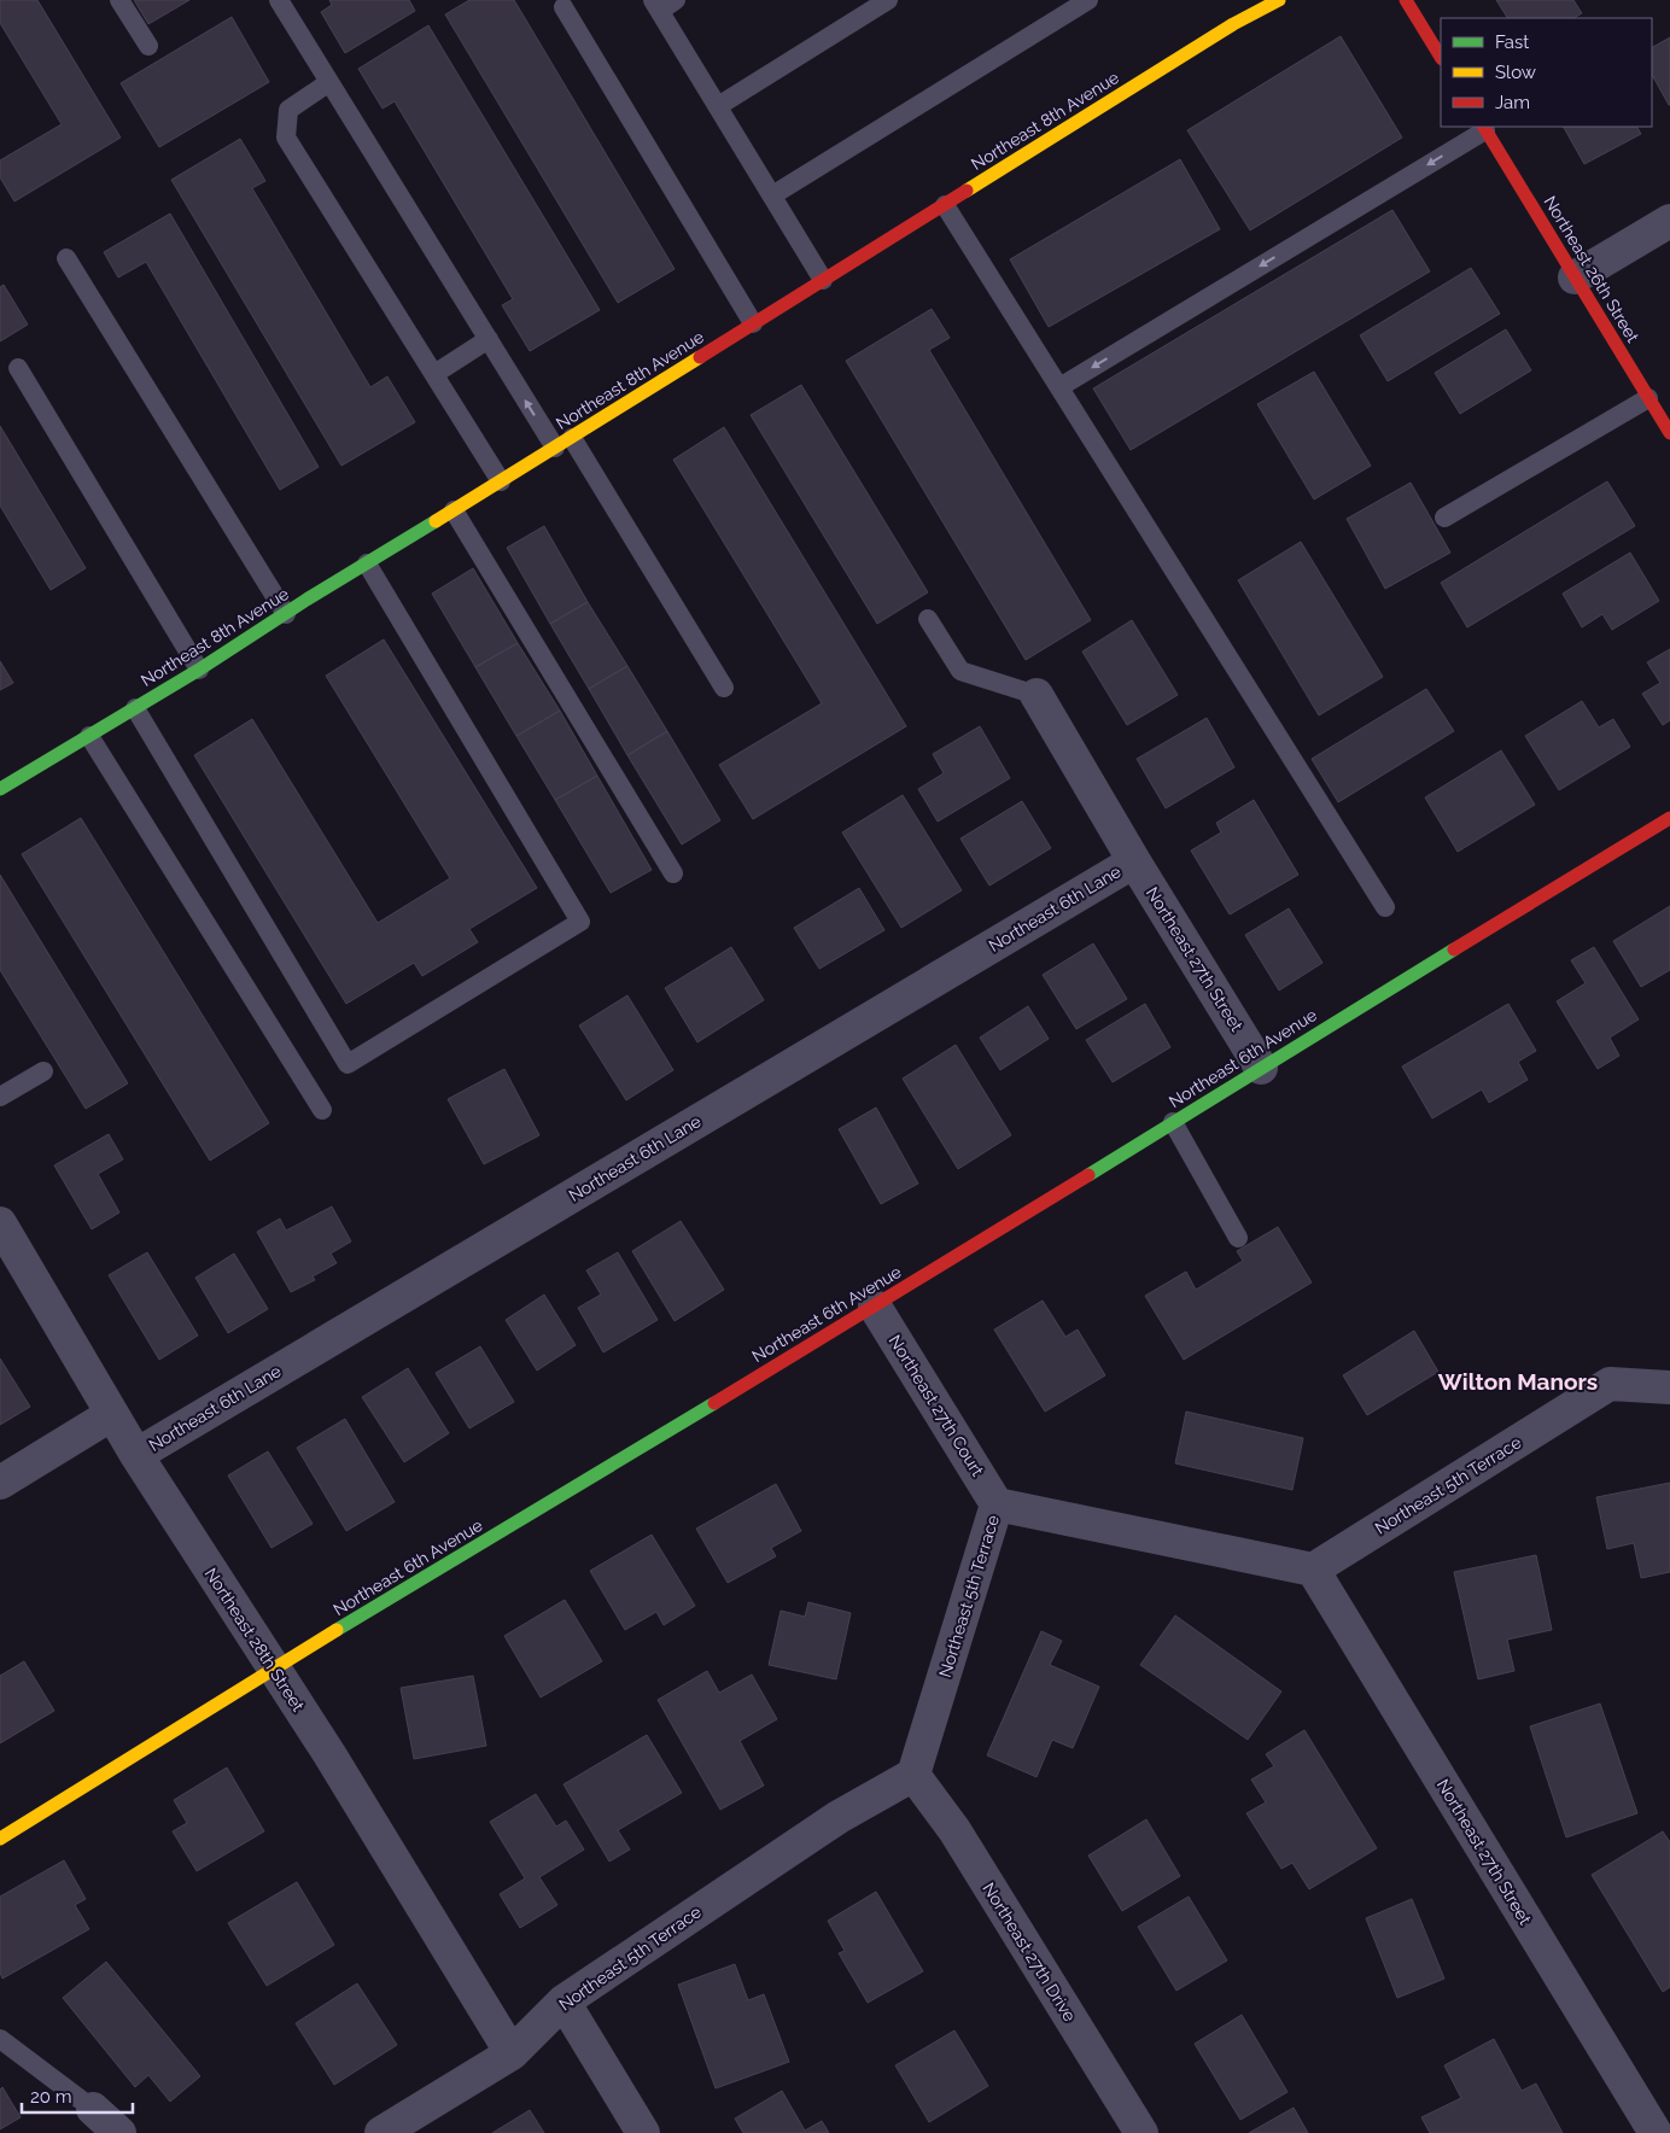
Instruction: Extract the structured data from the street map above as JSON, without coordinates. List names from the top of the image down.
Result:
{
  "streets": {
    "street": [
      "Northeast 8th Avenue",
      "Northeast 26th Street",
      "Northeast 6th Lane",
      "Northeast 27th Street",
      "Northeast 6th Avenue",
      "Northeast 27th Court",
      "Northeast 5th Terrace",
      "Northeast 28th Street",
      "Northeast 27th Drive"
    ]
  },
  "crossings": [
    ["Northeast 6th Lane", "Northeast 27th Street"],
    ["Northeast 6th Lane", "Northeast 28th Street"],
    ["Northeast 27th Street", "Northeast 6th Avenue"],
    ["Northeast 27th Street", "Northeast 5th Terrace"],
    ["Northeast 6th Avenue", "Northeast 27th Court"],
    ["Northeast 6th Avenue", "Northeast 28th Street"],
    ["Northeast 27th Court", "Northeast 5th Terrace"],
    ["Northeast 5th Terrace", "Northeast 28th Street"],
    ["Northeast 5th Terrace", "Northeast 27th Drive"]
  ],
  "districts": ["Wilton Manors"],
  "legend": ["Fast", "Slow", "Jam"],
  "scale_bar": "20 m"
}
